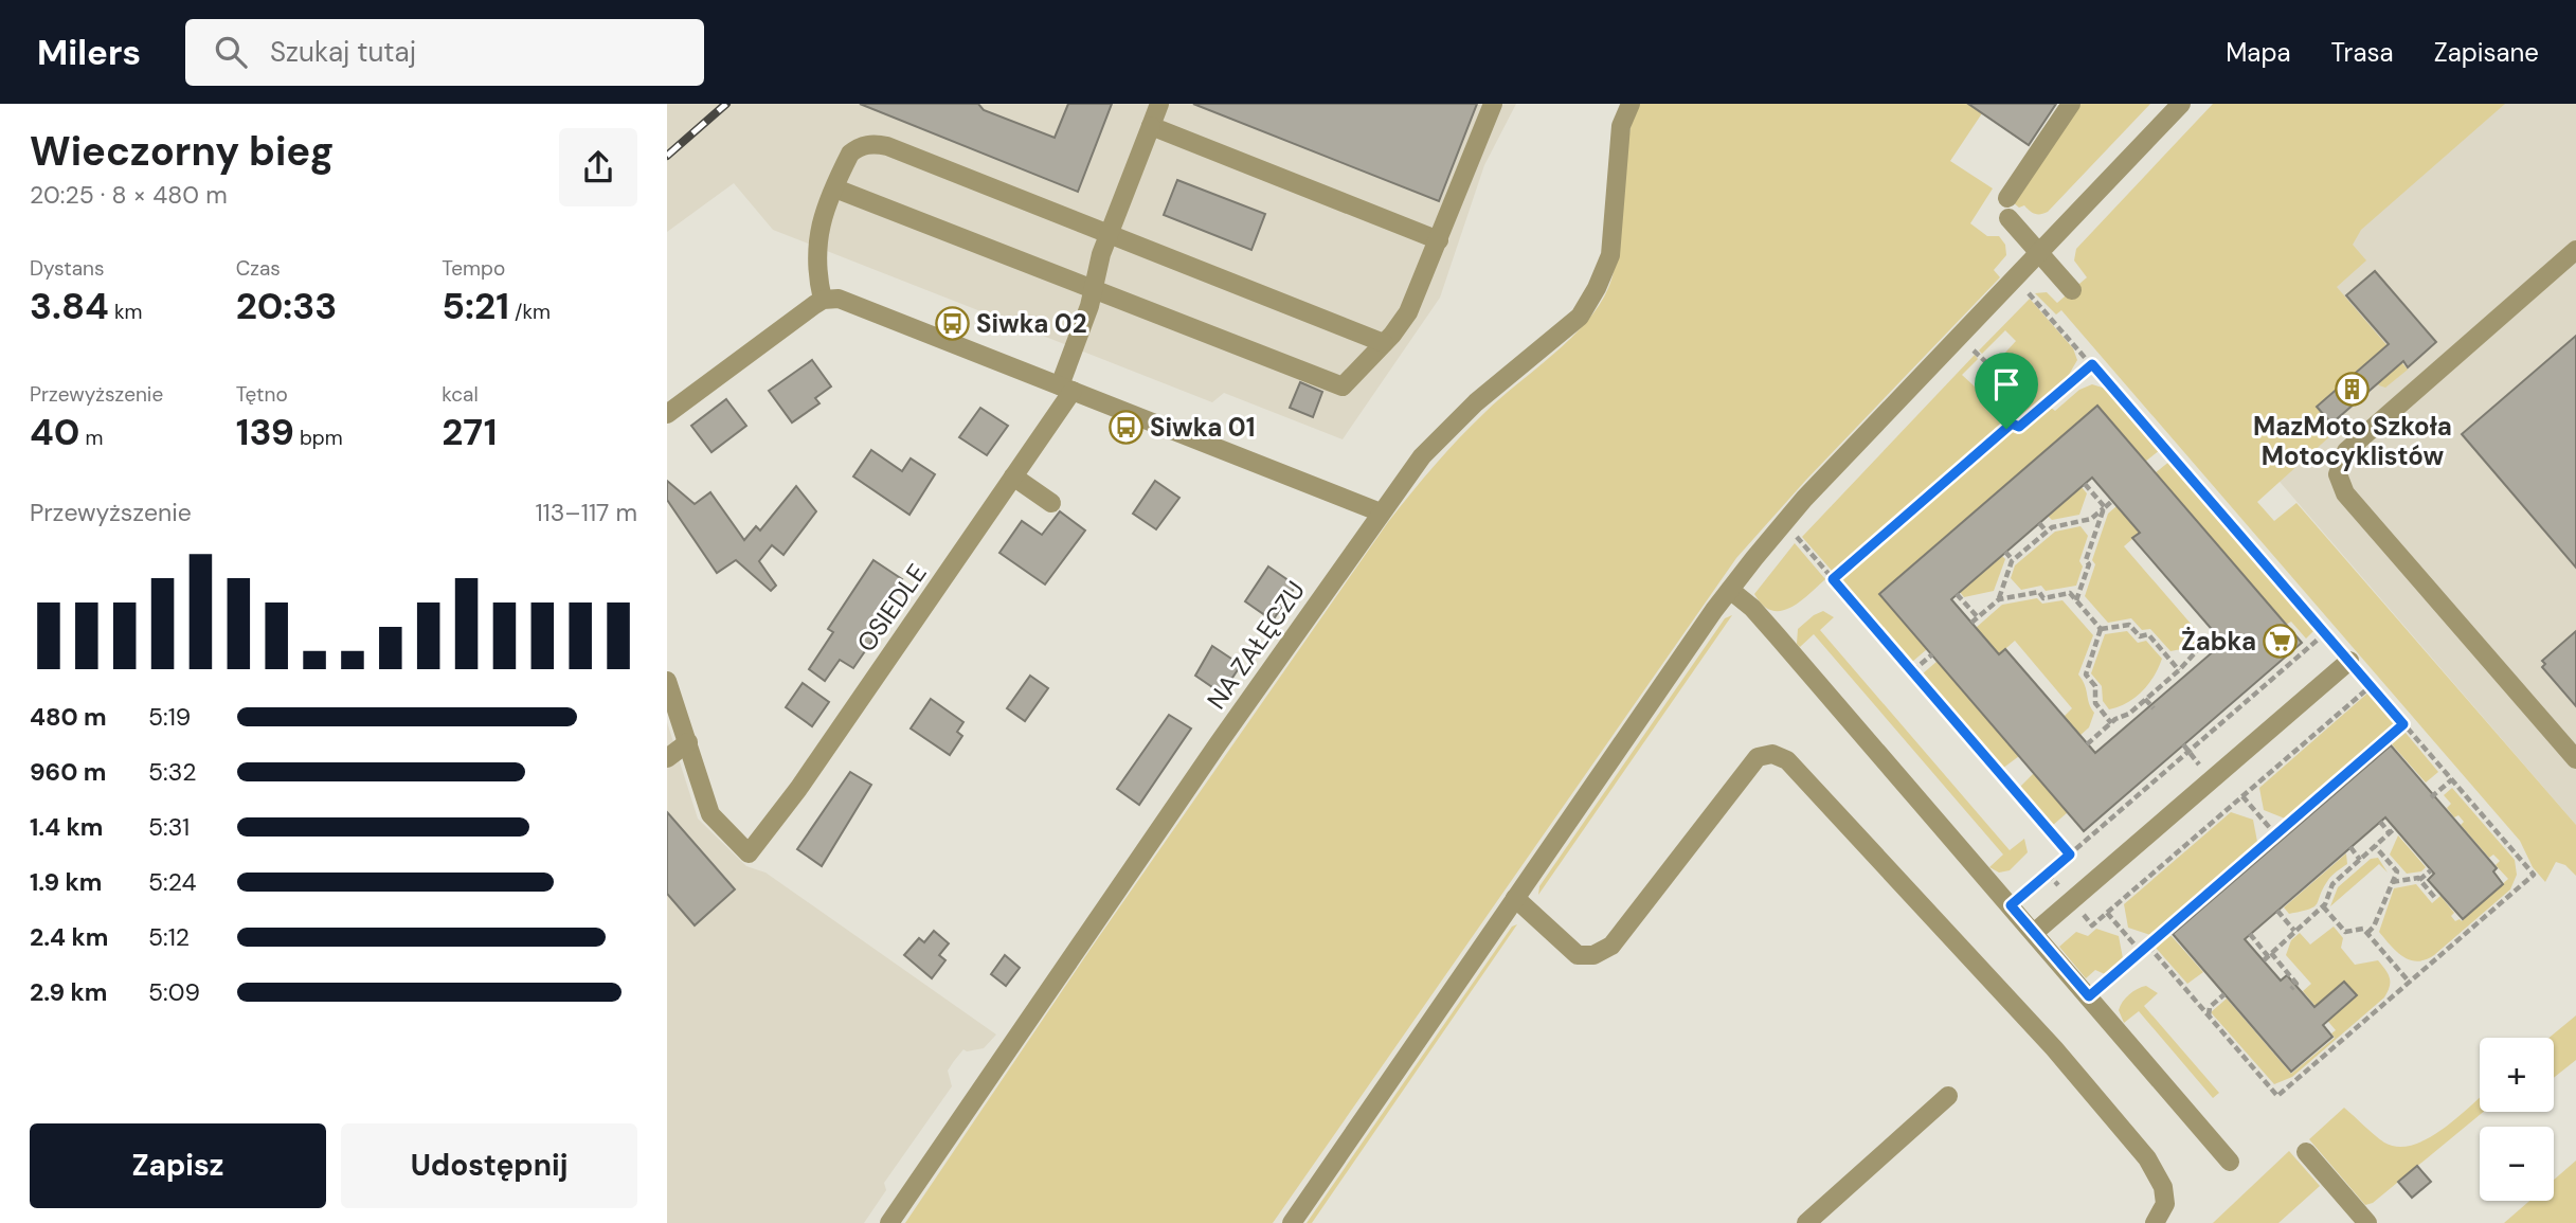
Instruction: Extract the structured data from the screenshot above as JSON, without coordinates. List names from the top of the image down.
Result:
{
  "streets": {
    "street": ["OSIEDLE", "NA ZAŁĘCZU"]
  },
  "places": {
    "bus stop": ["Siwka 02", "Siwka 01"],
    "building": ["MazMoto Szkoła Motocyklistów"],
    "supermarket": ["Żabka"]
  },
  "page": {
    "header": "Milers",
    "search": "Szukaj tutaj",
    "nav": ["Mapa", "Trasa", "Zapisane"],
    "heading": ["Wieczorny bieg", "20:25 · 8 × 480 m"],
    "stats": [
      ["Dystans", "3.84 km"],
      ["Czas", "20:33"],
      ["Tempo", "5:21 /km"],
      ["Przewyższenie", "40 m"],
      ["Tętno", "139 bpm"],
      ["kcal", "271"]
    ],
    "chart": ["Przewyższenie", "113–117 m"],
    "list": [
      {
        "name": "480 m",
        "note": "5:19"
      },
      {
        "name": "960 m",
        "note": "5:32"
      },
      {
        "name": "1.4 km",
        "note": "5:31"
      },
      {
        "name": "1.9 km",
        "note": "5:24"
      },
      {
        "name": "2.4 km",
        "note": "5:12"
      },
      {
        "name": "2.9 km",
        "note": "5:09"
      }
    ],
    "map_buttons": ["+", "−"],
    "buttons": ["Zapisz", "Udostępnij"]
  }
}
